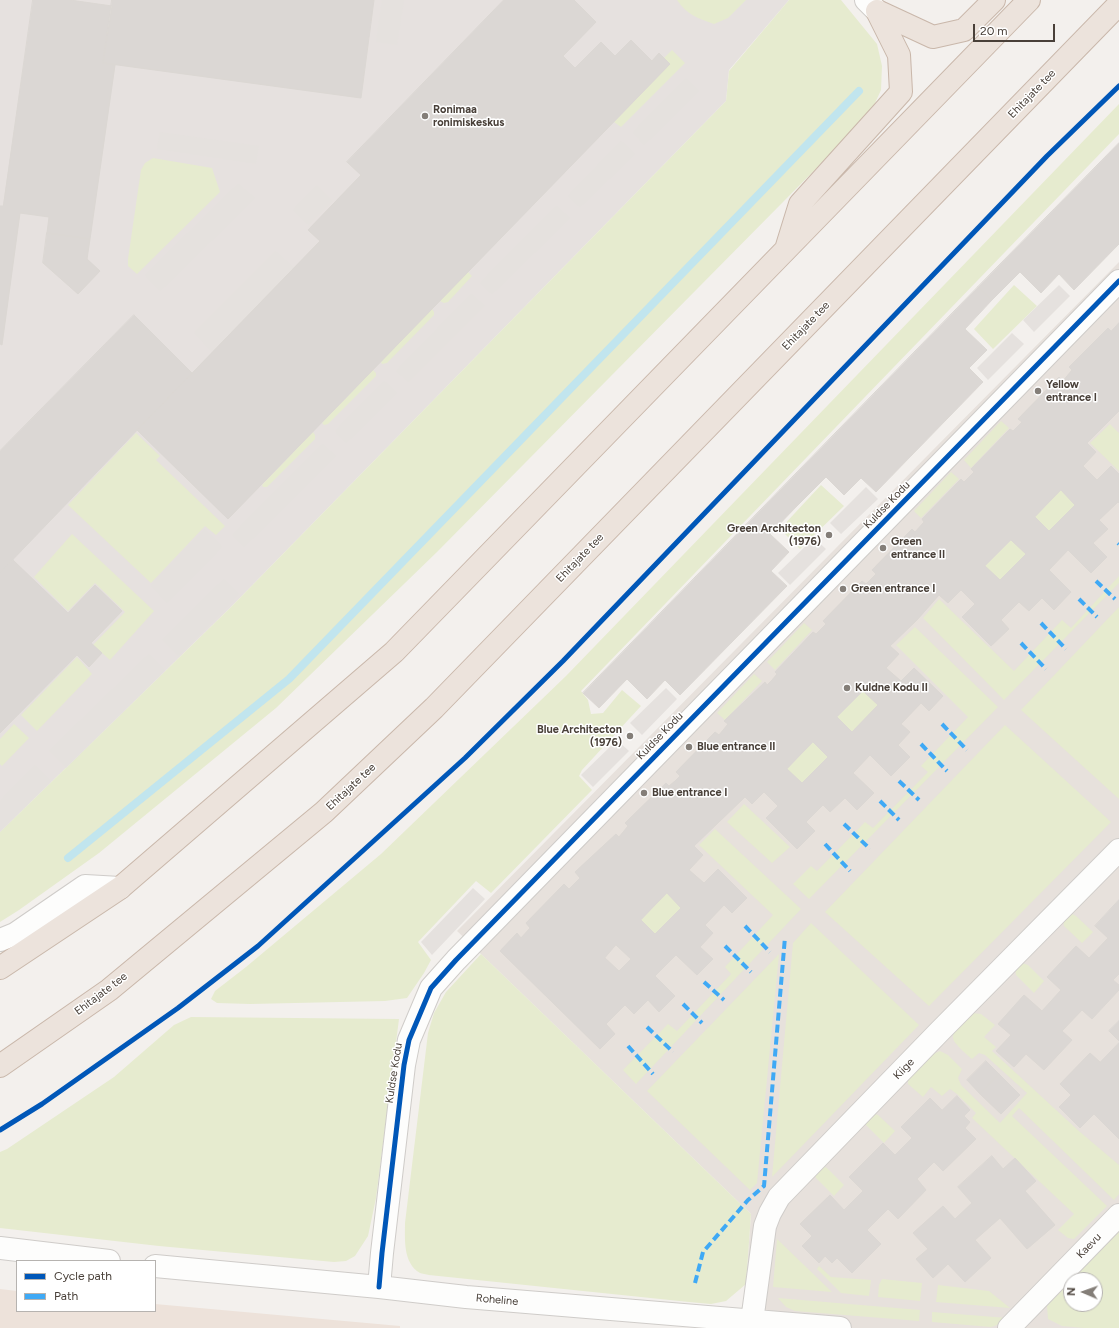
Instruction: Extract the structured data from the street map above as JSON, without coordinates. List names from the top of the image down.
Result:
{
  "streets": {
    "highway": ["Ehitajate tee"],
    "street": [
      "Kuldse Kodu",
      "Kiige",
      "Kaevu",
      "Roheline"
    ]
  },
  "crossings": [
    ["Kuldse Kodu", "Roheline"],
    ["Kiige", "Roheline"]
  ],
  "places": [
    "Ronimaa ronimiskeskus",
    "Yellow entrance I",
    "Green Architecton (1976)",
    "Green entrance II",
    "Green entrance I",
    "Kuldne Kodu II",
    "Blue Architecton (1976)",
    "Blue entrance II",
    "Blue entrance I"
  ],
  "legend": ["Cycle path", "Path"],
  "scale_bar": "20 m",
  "north": "left"
}
